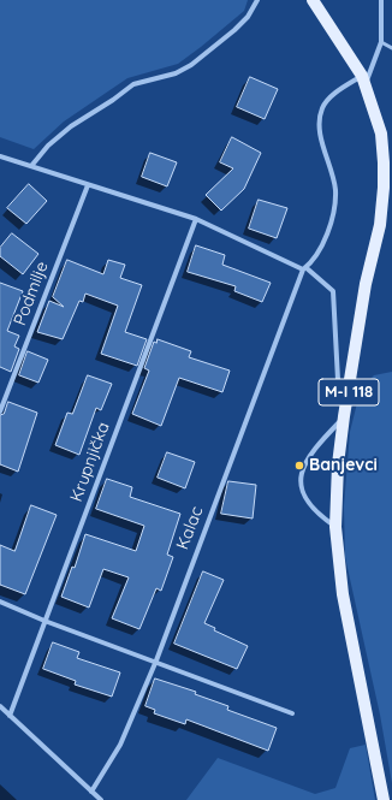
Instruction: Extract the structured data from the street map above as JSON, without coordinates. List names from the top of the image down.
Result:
{
  "streets": {
    "main road": ["M-I 118"],
    "street": ["Podmilje", "Krupnjička", "Kalac"]
  },
  "crossings": [
    ["M-I 118", "Kalac"]
  ],
  "places": ["Banjevci"]
}
